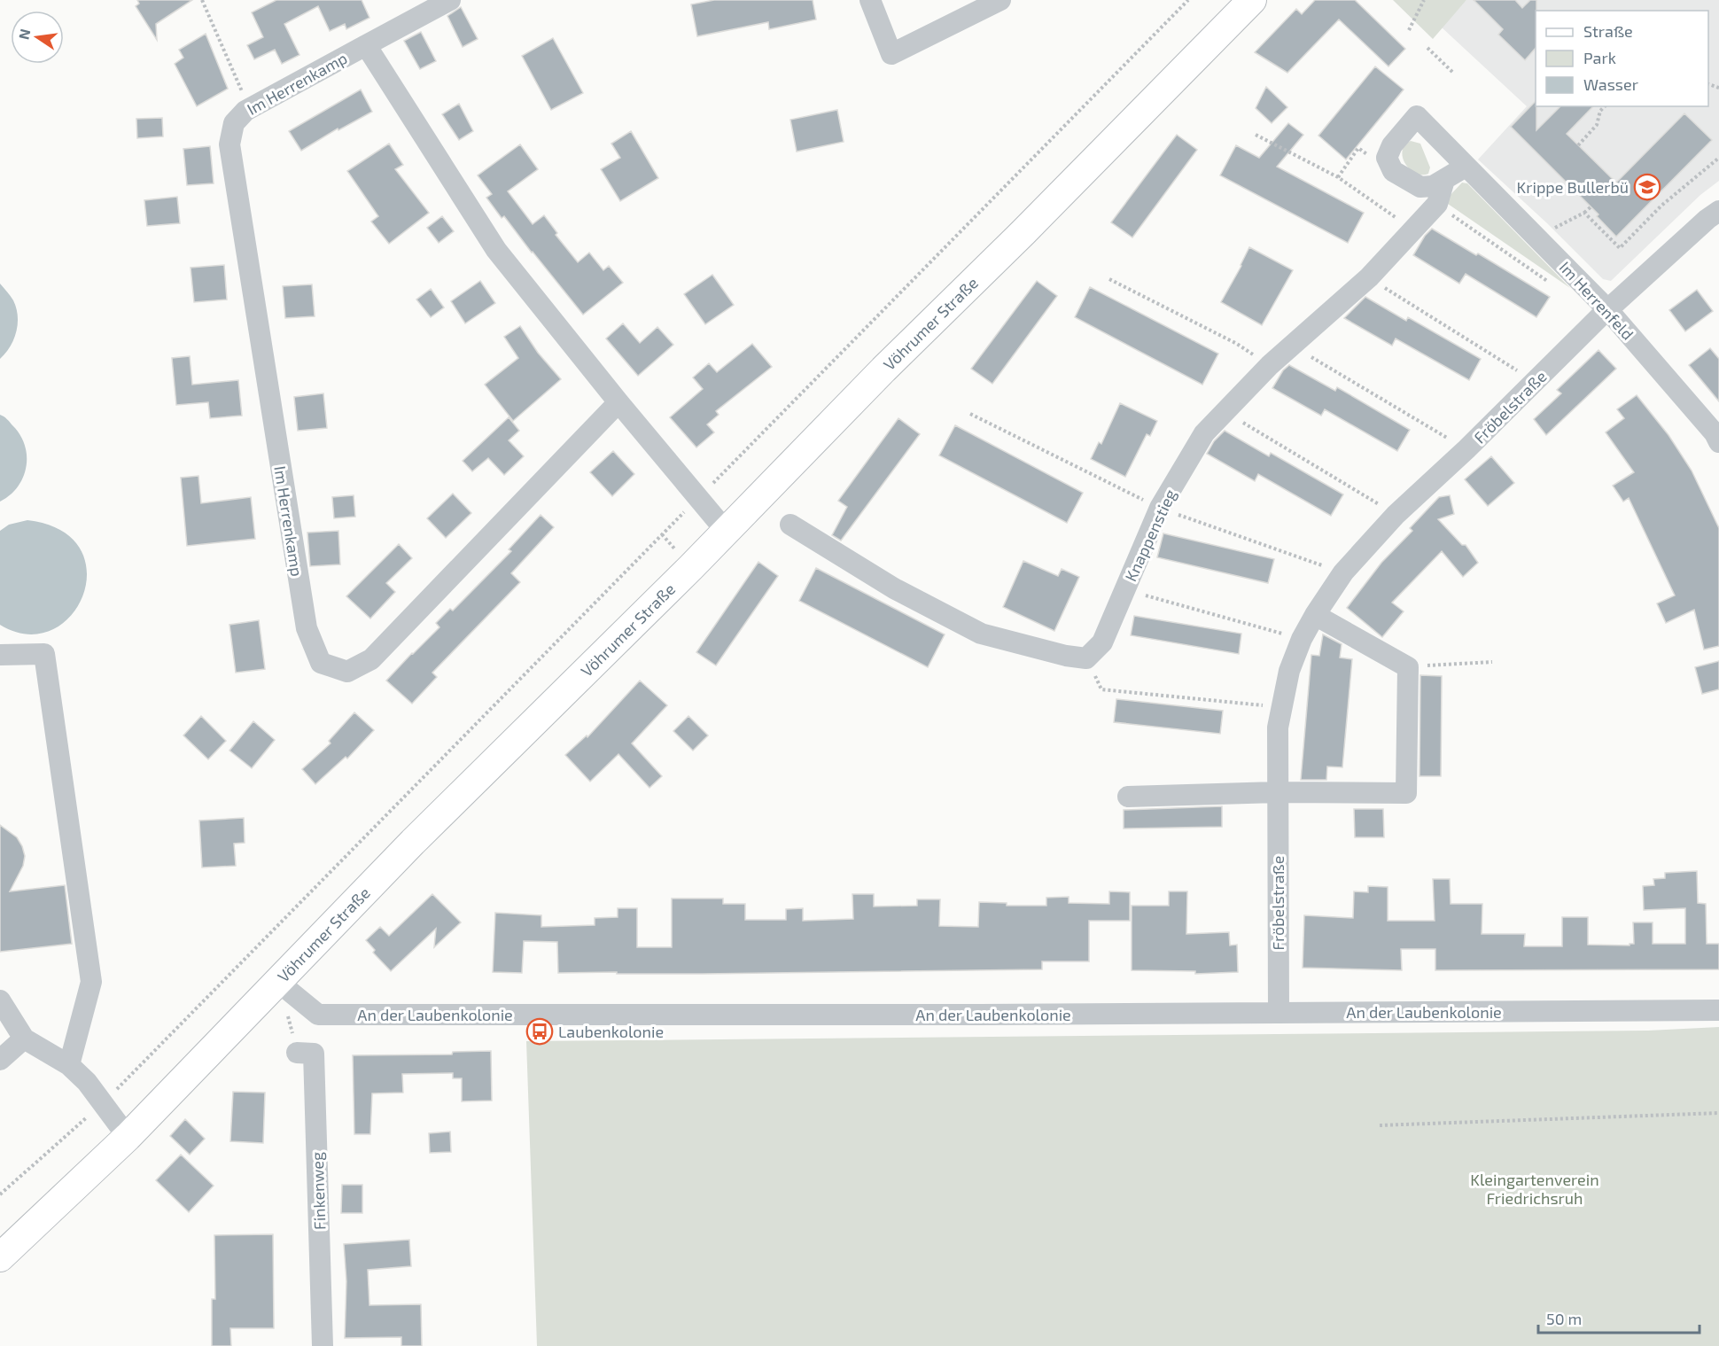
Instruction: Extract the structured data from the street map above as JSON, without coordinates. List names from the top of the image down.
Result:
{
  "streets": {
    "main road": ["Vöhrumer Straße"],
    "street": [
      "Im Herrenkamp",
      "Im Herrenfeld",
      "Fröbelstraße",
      "Knappenstieg",
      "An der Laubenkolonie",
      "Finkenweg"
    ]
  },
  "crossings": [
    ["Im Herrenkamp", "Vöhrumer Straße"],
    ["Im Herrenfeld", "Fröbelstraße"],
    ["Vöhrumer Straße", "An der Laubenkolonie"],
    ["Fröbelstraße", "An der Laubenkolonie"]
  ],
  "parks": ["Kleingartenverein Friedrichsruh"],
  "places": {
    "school or university": ["Krippe Bullerbü"],
    "bus stop": ["Laubenkolonie"]
  },
  "legend": ["Straße", "Park", "Wasser"],
  "scale_bar": "50 m",
  "north": "left"
}
